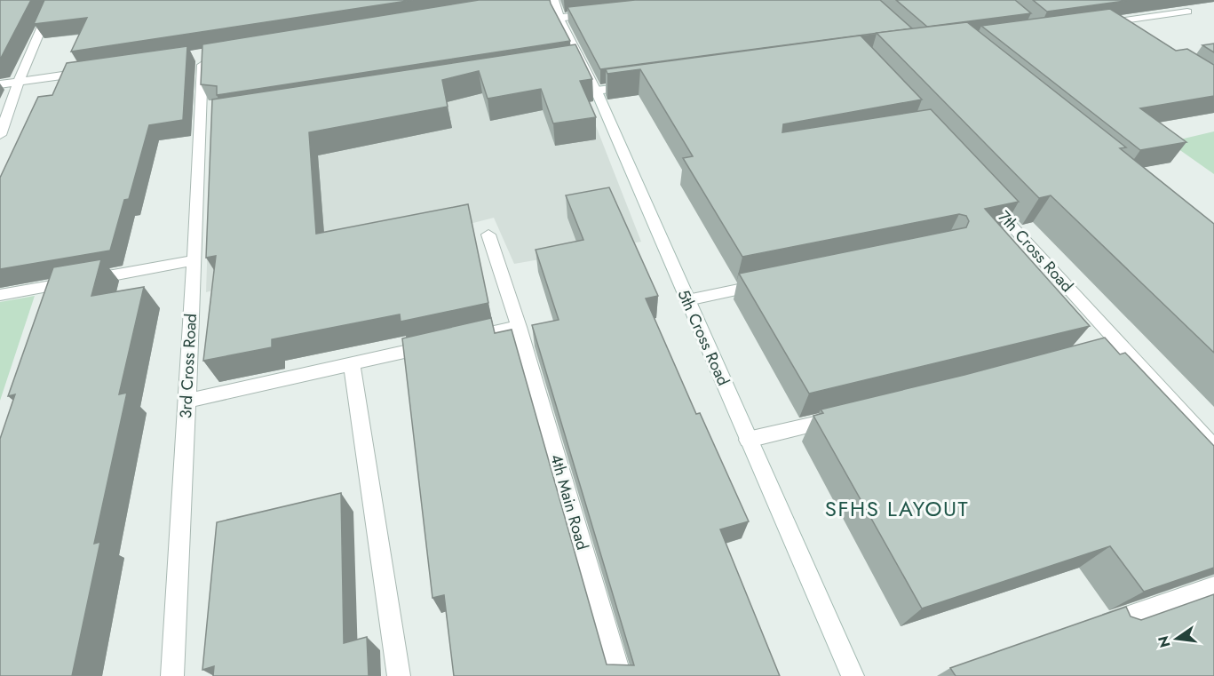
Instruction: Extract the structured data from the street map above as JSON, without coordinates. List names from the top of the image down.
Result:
{
  "streets": {
    "street": [
      "7th Cross Road",
      "5th Cross Road",
      "3rd Cross Road",
      "4th Main Road"
    ]
  },
  "districts": ["SFHS LAYOUT"],
  "north": "left"
}
